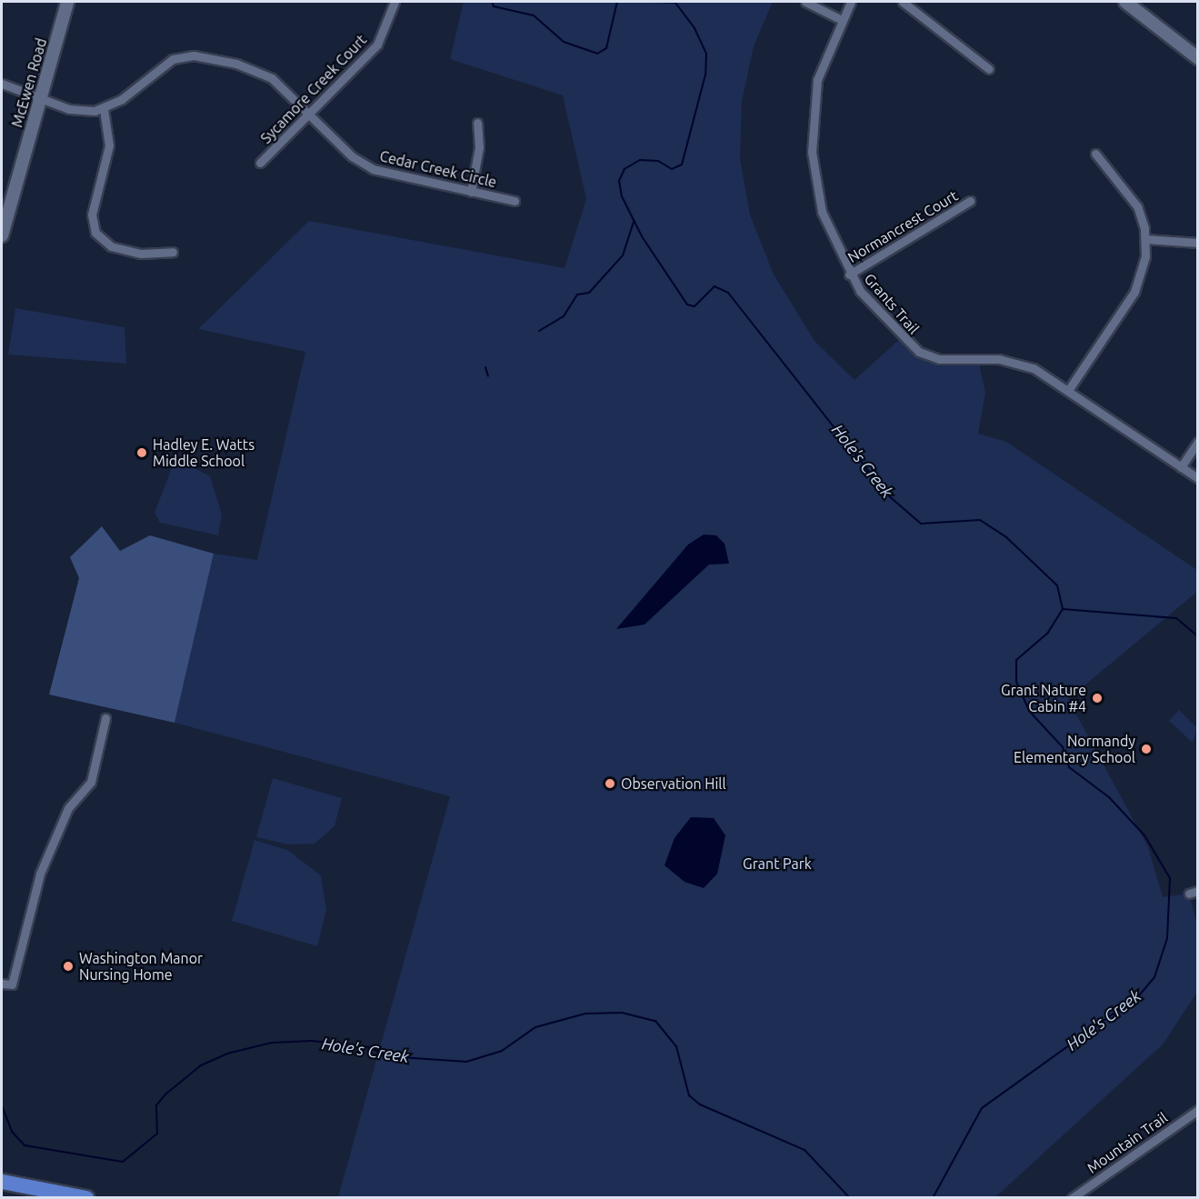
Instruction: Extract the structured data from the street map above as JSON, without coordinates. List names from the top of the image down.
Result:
{
  "streets": {
    "street": [
      "McEwen Road",
      "Sycamore Creek Court",
      "Cedar Creek Circle",
      "Normancrest Court",
      "Grants Trail",
      "Mountain Trail"
    ]
  },
  "crossings": [
    ["Sycamore Creek Court", "Cedar Creek Circle"],
    ["Normancrest Court", "Grants Trail"]
  ],
  "water": ["Hole's Creek"],
  "parks": ["Grant Park"],
  "places": [
    "Hadley E. Watts Middle School",
    "Grant Nature Cabin #4",
    "Normandy Elementary School",
    "Observation Hill",
    "Washington Manor Nursing Home"
  ]
}
